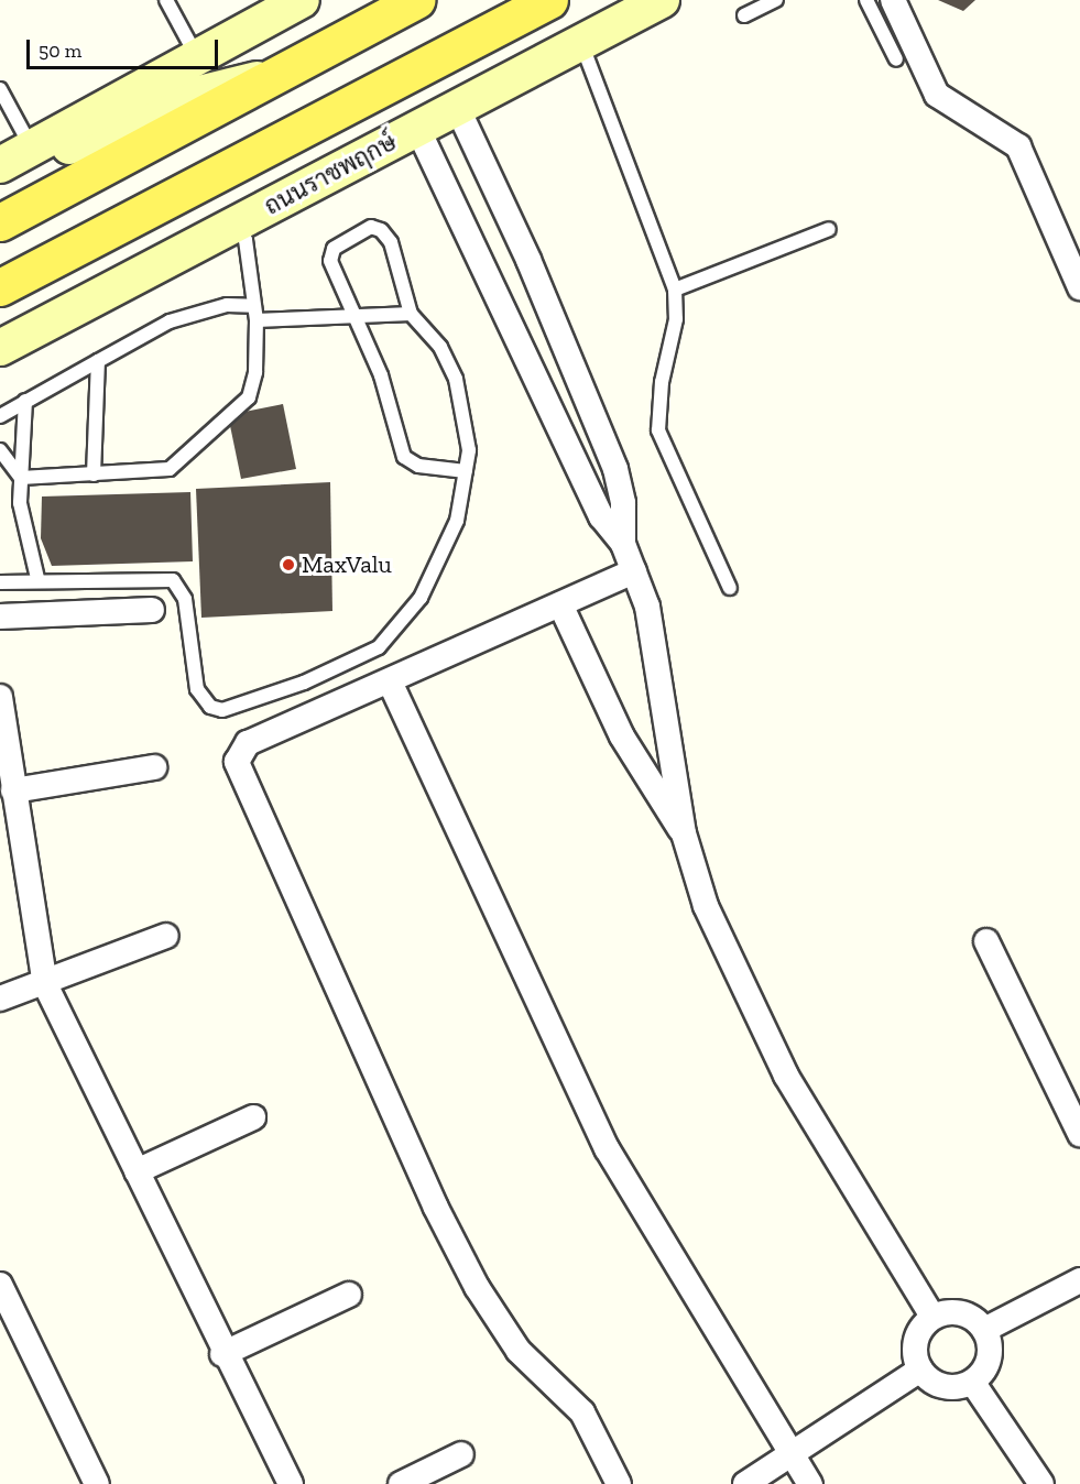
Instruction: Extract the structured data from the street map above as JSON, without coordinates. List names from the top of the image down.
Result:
{
  "streets": {
    "main road": ["ถนนราชพฤกษ์"]
  },
  "places": ["MaxValu"],
  "scale_bar": "50 m"
}
